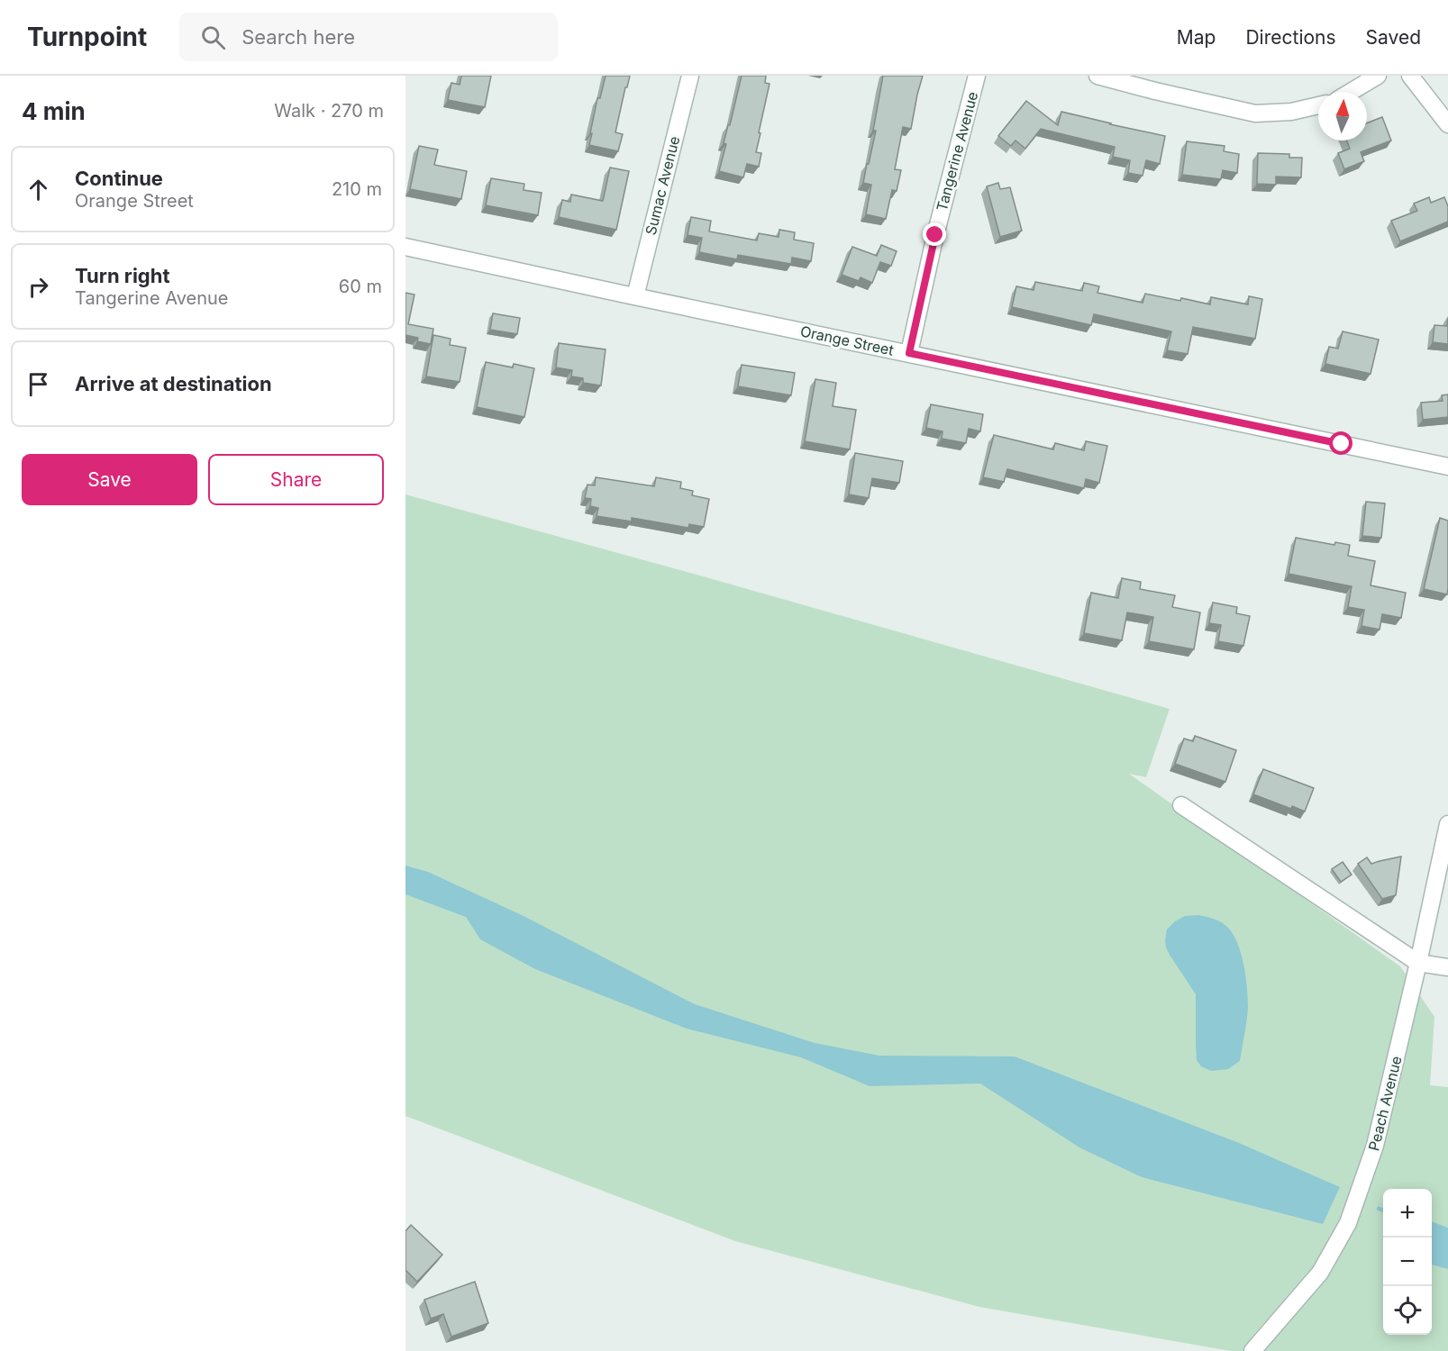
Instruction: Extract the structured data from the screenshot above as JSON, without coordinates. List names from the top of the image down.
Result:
{
  "streets": {
    "street": [
      "Tangerine Avenue",
      "Sumac Avenue",
      "Orange Street",
      "Peach Avenue"
    ]
  },
  "crossings": [
    ["Tangerine Avenue", "Orange Street"],
    ["Sumac Avenue", "Orange Street"]
  ],
  "north": "top",
  "page": {
    "header": "Turnpoint",
    "search": "Search here",
    "nav": ["Map", "Directions", "Saved"],
    "heading": ["4 min", "Walk · 270 m"],
    "list": [
      ["Continue", "Orange Street", "210 m"],
      ["Turn right", "Tangerine Avenue", "60 m"],
      "Arrive at destination"
    ],
    "buttons": ["Save", "Share"],
    "map_buttons": ["+", "−"]
  }
}
